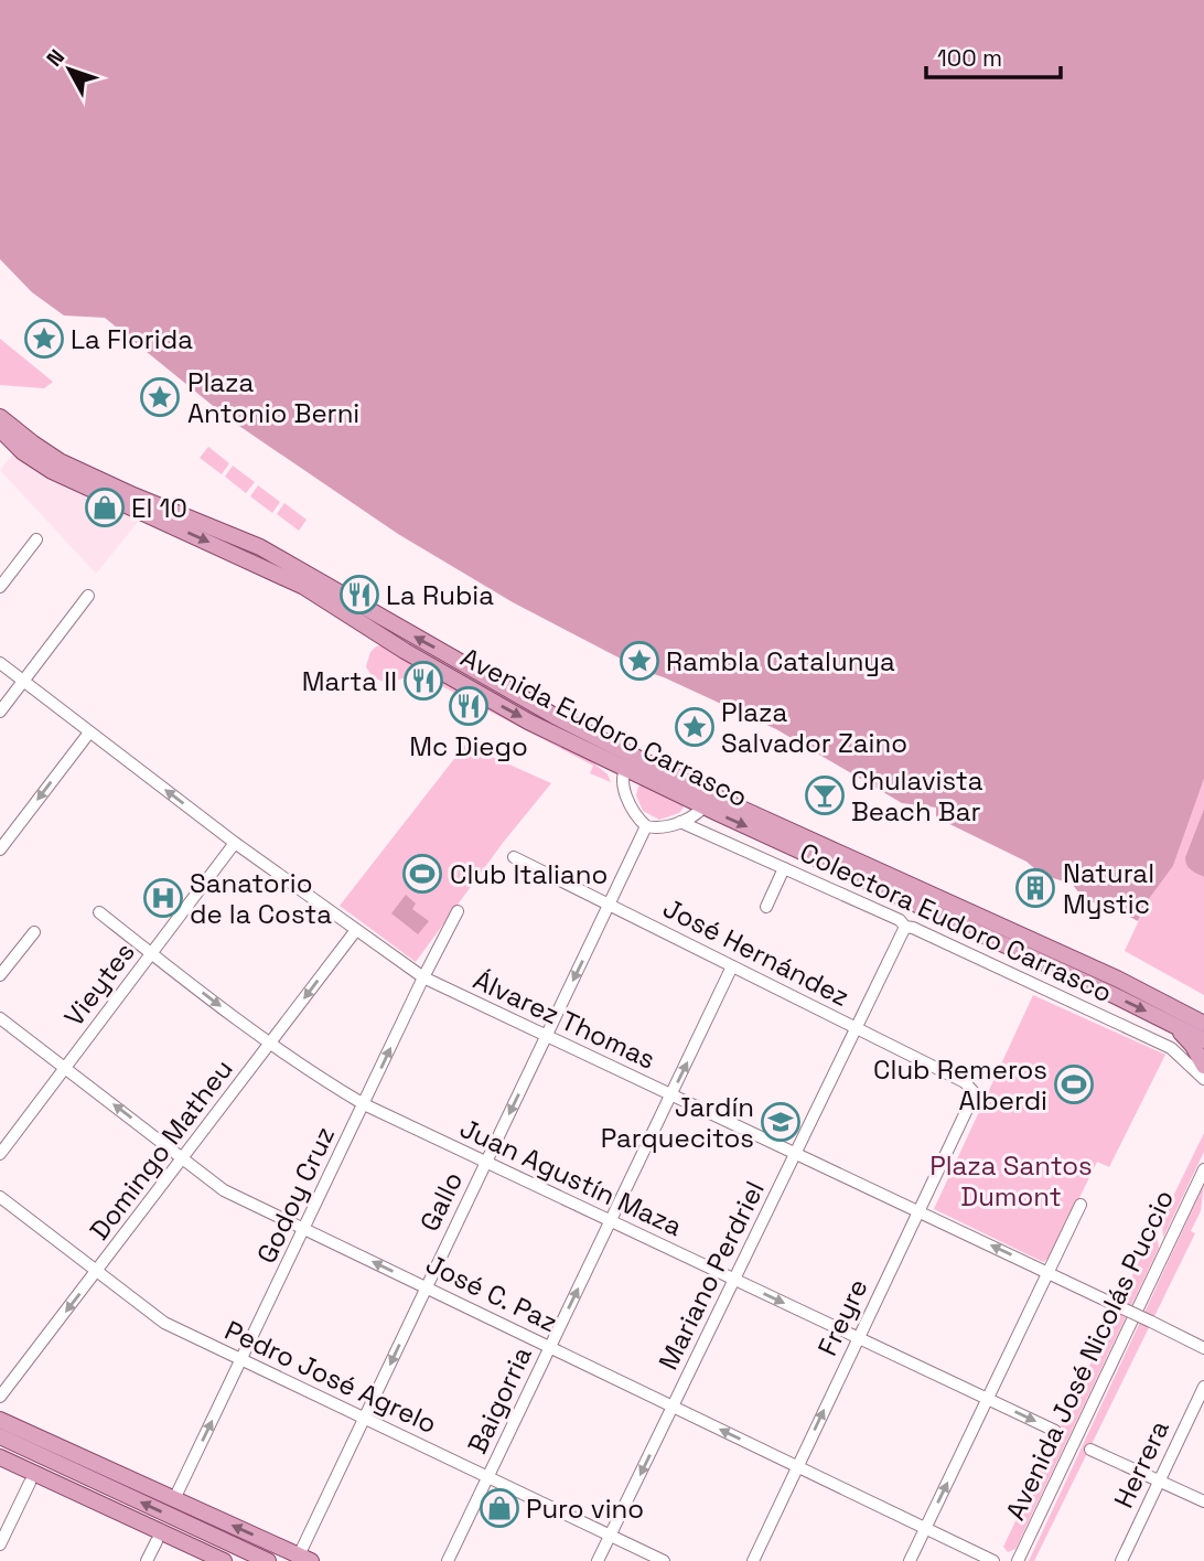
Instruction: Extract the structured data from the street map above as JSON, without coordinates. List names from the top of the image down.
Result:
{
  "streets": {
    "main road": ["Avenida Eudoro Carrasco"],
    "street": [
      "Colectora Eudoro Carrasco",
      "José Hernández",
      "Vieytes",
      "Álvarez Thomas",
      "Domingo Matheu",
      "Juan Agustín Maza",
      "Godoy Cruz",
      "Gallo",
      "Mariano Perdriel",
      "José C. Paz",
      "Freyre",
      "Avenida José Nicolás Puccio",
      "Pedro José Agrelo",
      "Baigorria",
      "Herrera"
    ]
  },
  "crossings": [
    ["Avenida Eudoro Carrasco", "Mariano Perdriel"],
    ["Colectora Eudoro Carrasco", "Mariano Perdriel"],
    ["José Hernández", "Gallo"],
    ["José Hernández", "Mariano Perdriel"],
    ["José Hernández", "Freyre"],
    ["José Hernández", "Baigorria"],
    ["Vieytes", "Álvarez Thomas"],
    ["Vieytes", "Juan Agustín Maza"],
    ["Vieytes", "José C. Paz"],
    ["Álvarez Thomas", "Domingo Matheu"],
    ["Álvarez Thomas", "Godoy Cruz"],
    ["Álvarez Thomas", "Gallo"],
    ["Álvarez Thomas", "Mariano Perdriel"],
    ["Álvarez Thomas", "Freyre"],
    ["Álvarez Thomas", "Baigorria"],
    ["Domingo Matheu", "Juan Agustín Maza"],
    ["Domingo Matheu", "José C. Paz"],
    ["Domingo Matheu", "Pedro José Agrelo"],
    ["Juan Agustín Maza", "Godoy Cruz"],
    ["Juan Agustín Maza", "Gallo"],
    ["Juan Agustín Maza", "Mariano Perdriel"],
    ["Juan Agustín Maza", "Freyre"],
    ["Juan Agustín Maza", "Baigorria"],
    ["Godoy Cruz", "José C. Paz"],
    ["Godoy Cruz", "Pedro José Agrelo"],
    ["Gallo", "José C. Paz"],
    ["Gallo", "Pedro José Agrelo"],
    ["Mariano Perdriel", "José C. Paz"],
    ["Mariano Perdriel", "Pedro José Agrelo"],
    ["José C. Paz", "Freyre"],
    ["José C. Paz", "Baigorria"],
    ["Pedro José Agrelo", "Baigorria"]
  ],
  "one_way": [
    "Domingo Matheu",
    "Godoy Cruz",
    "Gallo",
    "José C. Paz",
    "Baigorria"
  ],
  "parks": ["Plaza Santos Dumont"],
  "places": {
    "place": [
      "La Florida",
      "Plaza Antonio Berni",
      "Rambla Catalunya",
      "Plaza Salvador Zaino"
    ],
    "shop": ["El 10", "Puro vino"],
    "restaurant": ["La Rubia", "Marta II", "Mc Diego"],
    "bar": ["Chulavista Beach Bar"],
    "sports": ["Club Italiano", "Club Remeros Alberdi"],
    "building": ["Natural Mystic"],
    "hospital": ["Sanatorio de la Costa"],
    "school or university": ["Jardín Parquecitos"]
  },
  "scale_bar": "100 m",
  "north": "top left"
}
